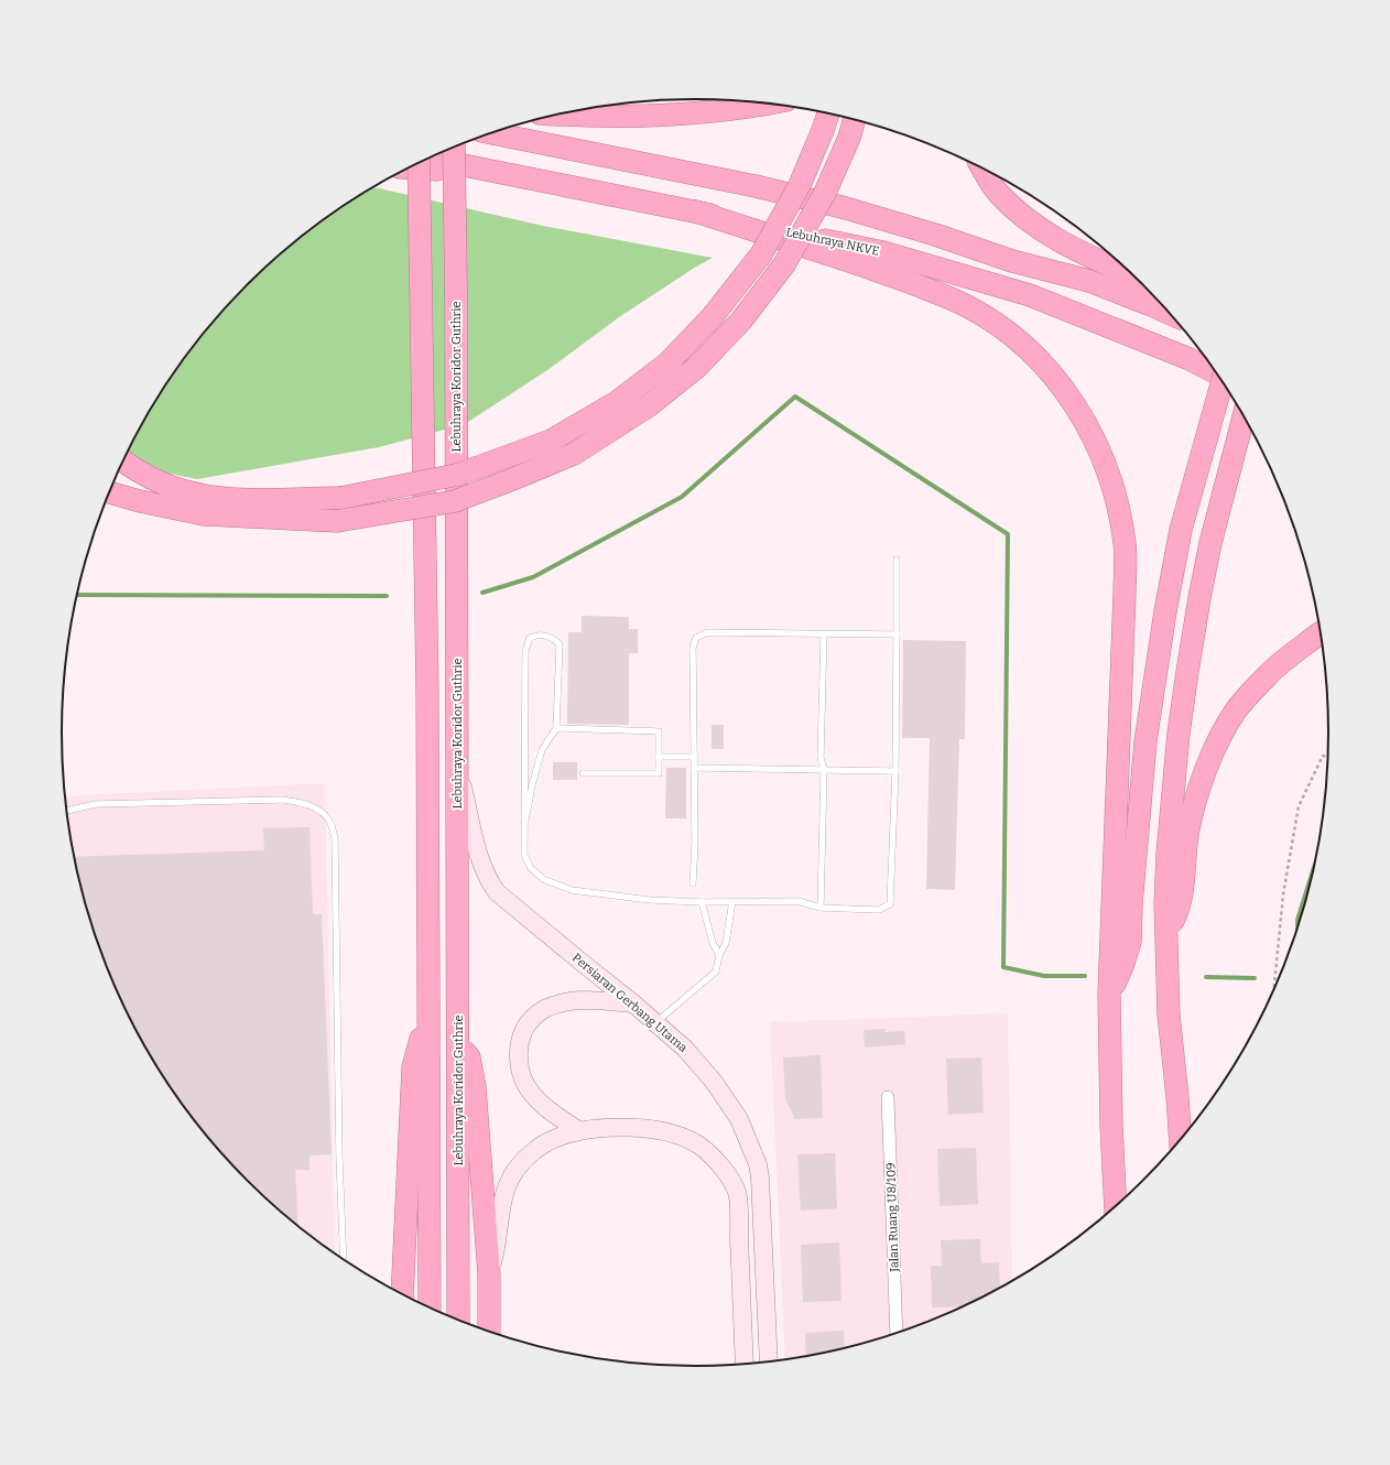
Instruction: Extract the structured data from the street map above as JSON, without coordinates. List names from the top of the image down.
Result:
{
  "streets": {
    "highway": ["Lebuhraya NKVE", "Lebuhraya Koridor Guthrie"],
    "main road": ["Persiaran Gerbang Utama"],
    "street": ["Jalan Ruang U8/109"]
  },
  "crossings": [
    ["Lebuhraya Koridor Guthrie", "Persiaran Gerbang Utama"]
  ]
}
